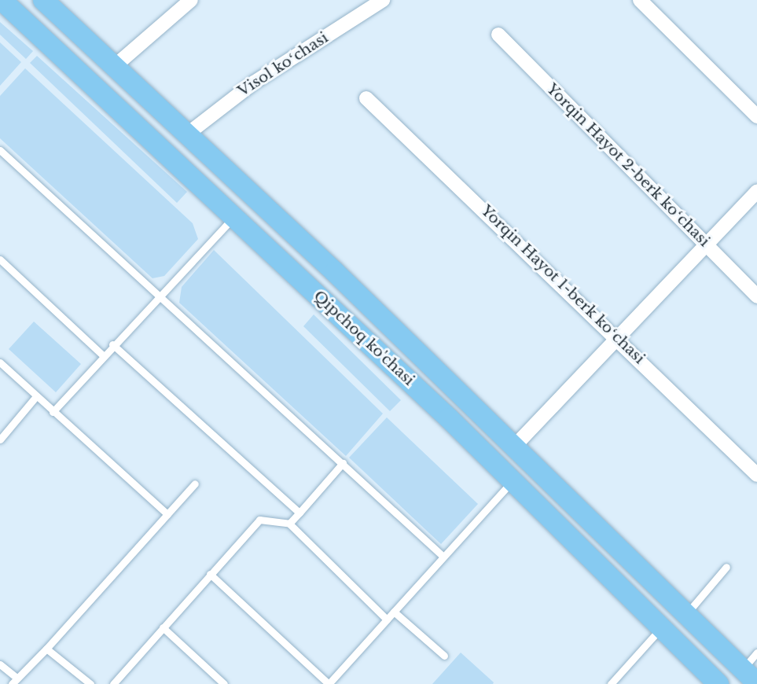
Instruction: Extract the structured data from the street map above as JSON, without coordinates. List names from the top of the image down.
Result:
{
  "streets": {
    "main road": ["Qipchoq ko'chasi"],
    "street": ["Visol koʻchasi", "Yorqin Hayot 2-berk koʻchasi", "Yorqin Hayot 1-berk koʻchasi"]
  },
  "crossings": [
    ["Visol koʻchasi", "Qipchoq ko'chasi"]
  ]
}
